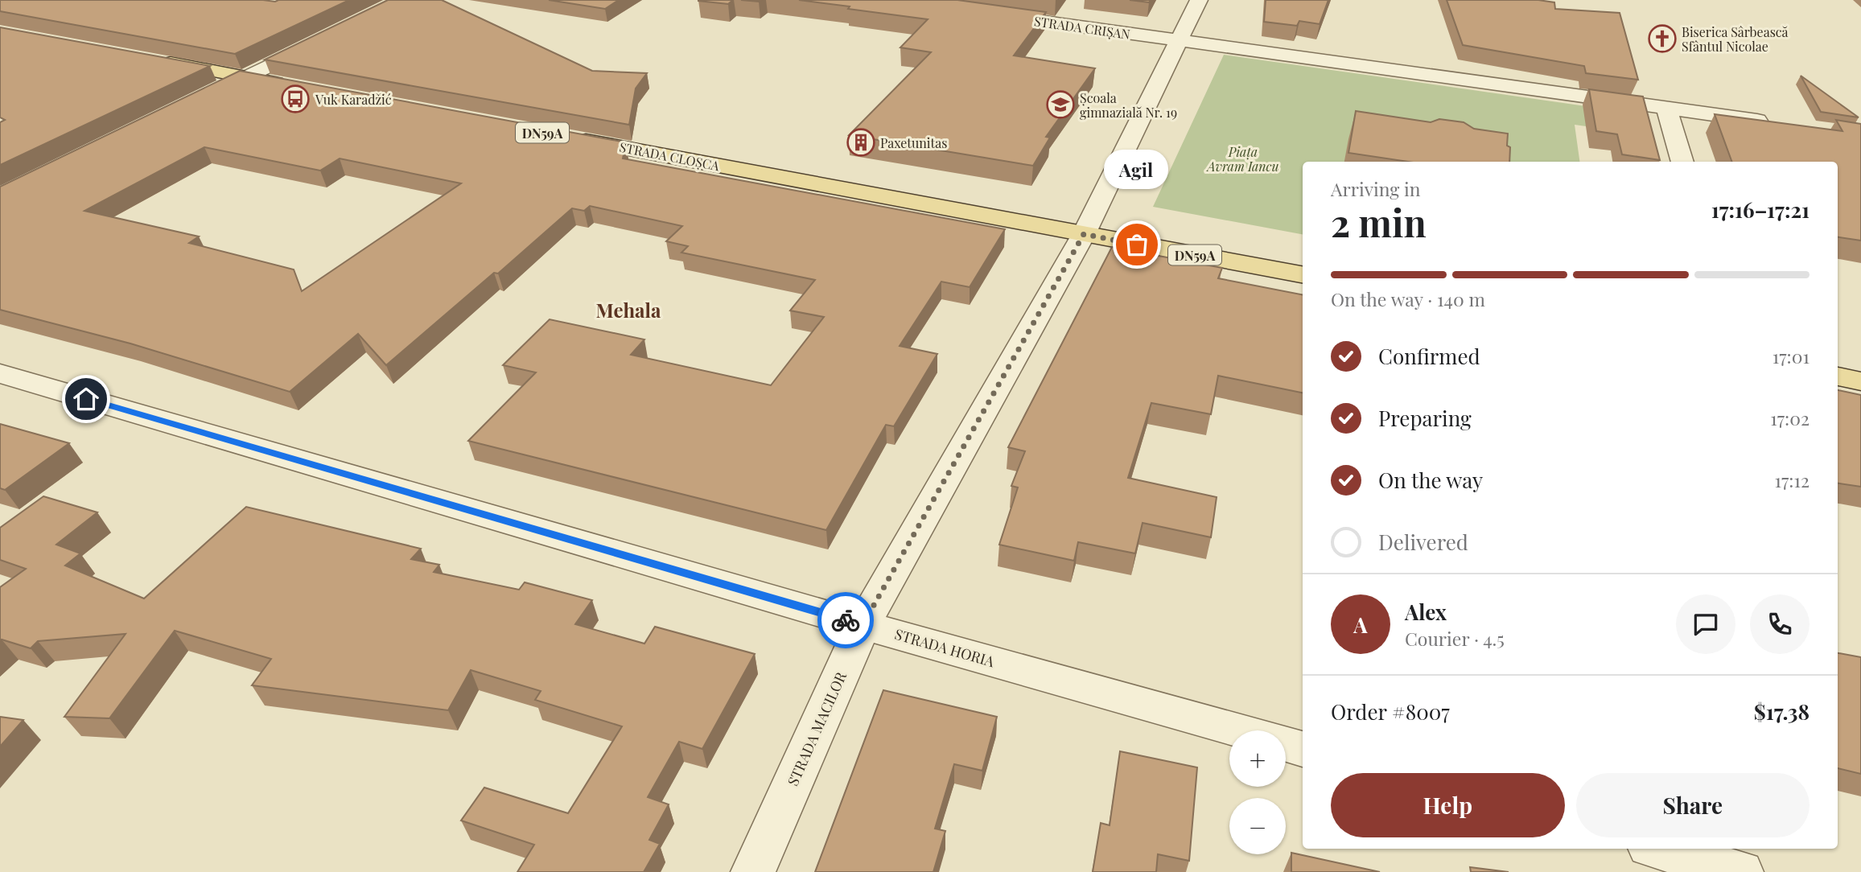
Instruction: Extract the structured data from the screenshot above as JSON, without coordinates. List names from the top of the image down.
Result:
{
  "streets": {
    "main road": ["DN59A", "STRADA CLOȘCA"],
    "street": ["STRADA CRIȘAN", "STRADA HORIA", "STRADA MACILOR"]
  },
  "crossings": [
    ["STRADA CLOȘCA", "STRADA MACILOR"],
    ["STRADA HORIA", "STRADA MACILOR"]
  ],
  "districts": ["Mehala"],
  "parks": ["Piața Avram Iancu"],
  "places": {
    "church": ["Biserica Sârbească Sfântul Nicolae"],
    "bus stop": ["Vuk Karadžić"],
    "school or university": ["Școala gimnazială Nr. 19"],
    "building": ["Paxetunitas"],
    "other": ["Agil"]
  },
  "page": {
    "bubble": "Agil",
    "heading": ["2 min", "Arriving in", "17:16–17:21"],
    "panel": [
      "Alex",
      "Courier · 4.5",
      "Order #8007",
      "$17.38"
    ],
    "bar": "On the way · 140 m",
    "list": [
      ["Confirmed", "17:01"],
      ["Preparing", "17:02"],
      ["On the way", "17:12"],
      "Delivered"
    ],
    "round": "A",
    "map_buttons": ["+", "−"],
    "buttons": ["Help", "Share"]
  }
}
